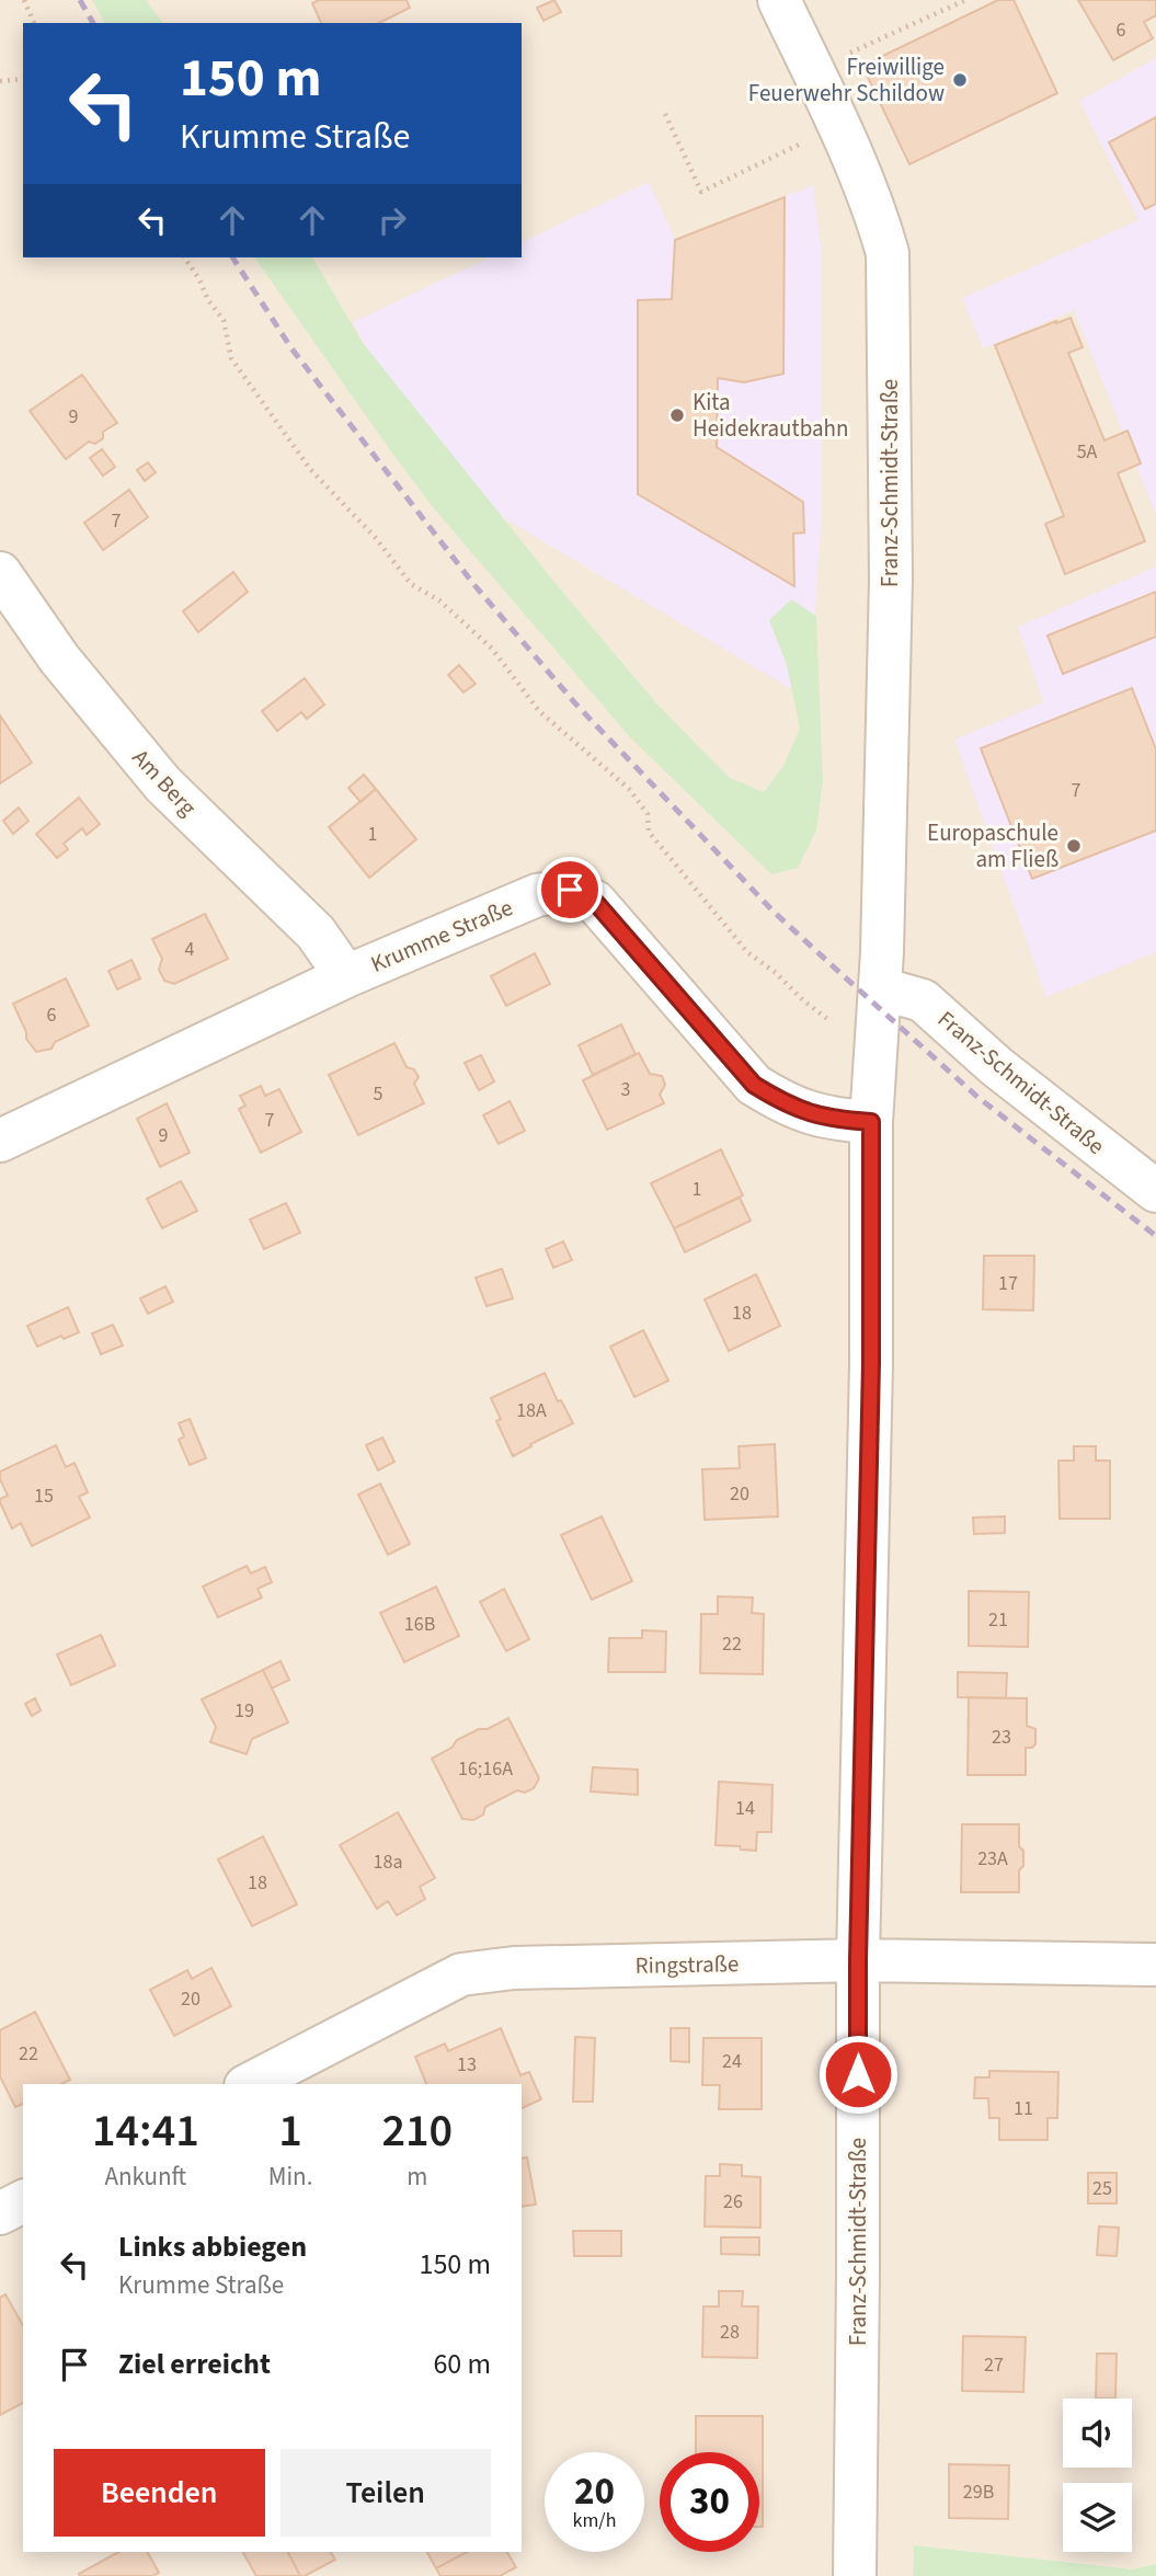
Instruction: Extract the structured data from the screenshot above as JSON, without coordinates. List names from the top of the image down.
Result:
{
  "streets": {
    "street": [
      "Franz-Schmidt-Straße",
      "Am Berg",
      "Krumme Straße",
      "Ringstraße"
    ]
  },
  "crossings": [
    ["Franz-Schmidt-Straße", "Krumme Straße"],
    ["Franz-Schmidt-Straße", "Ringstraße"],
    ["Am Berg", "Krumme Straße"]
  ],
  "places": ["Freiwillige Feuerwehr Schildow", "Kita Heidekrautbahn", "Europaschule am Fließ"],
  "house_numbers": [
    "6",
    "9",
    "5A",
    "7",
    "7",
    "1",
    "4",
    "6",
    "3",
    "5",
    "7",
    "9",
    "1",
    "17",
    "18",
    "18A",
    "20",
    "15",
    "21",
    "16B",
    "22",
    "19",
    "23",
    "16;16A",
    "14",
    "23A",
    "18a",
    "18",
    "20",
    "22",
    "24",
    "13",
    "11",
    "25",
    "26",
    "28",
    "27",
    "29B"
  ],
  "page": {
    "turn": ["150 m", "Krumme Straße"],
    "eta": [
      "14:41",
      "Ankunft",
      "1",
      "Min.",
      "210",
      "m"
    ],
    "list": [
      {
        "name": "Links abbiegen",
        "note": "Krumme Straße",
        "value": "150 m"
      },
      {
        "name": "Ziel erreicht",
        "value": "60 m"
      }
    ],
    "buttons": ["Beenden", "Teilen"],
    "speed": "20 km/h",
    "limit": "30"
  }
}
